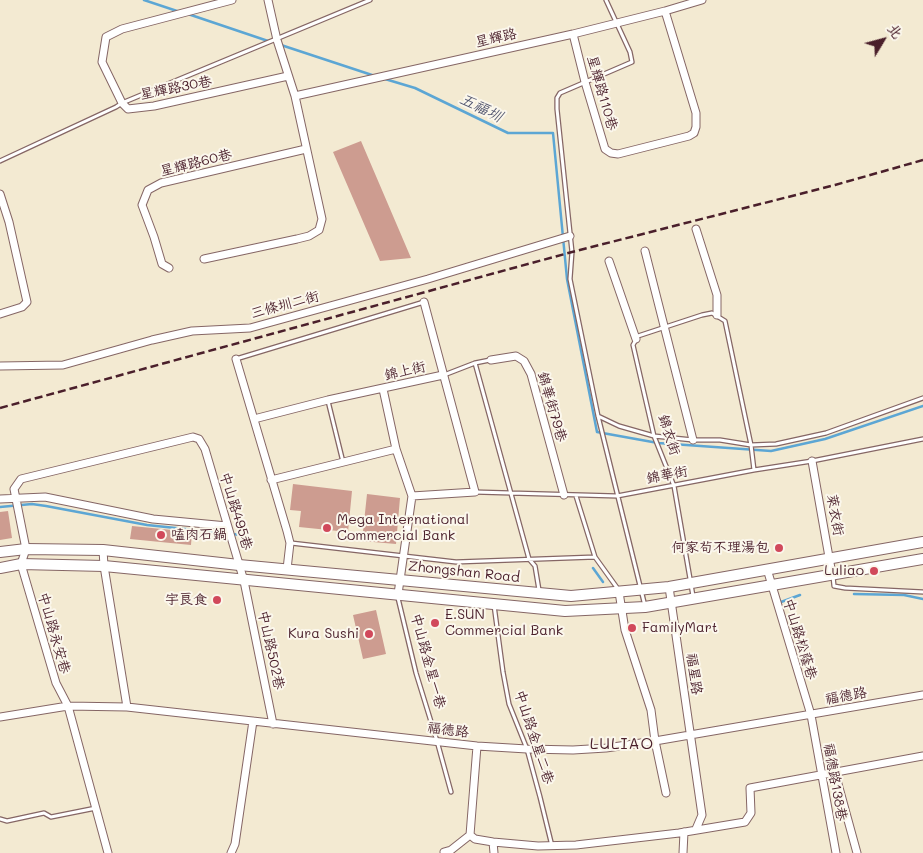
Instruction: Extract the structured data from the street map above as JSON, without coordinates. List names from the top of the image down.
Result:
{
  "streets": {
    "street": [
      "星輝路",
      "星輝路30巷",
      "星輝路110巷",
      "星輝路60巷",
      "三條圳二街",
      "錦上街",
      "錦華街79巷",
      "錦衣街",
      "錦華街",
      "中山路495巷",
      "萊衣街",
      "Zhongshan Road",
      "中山路永安巷",
      "中山路松蔭巷",
      "中山路502巷",
      "福星路",
      "福德路",
      "福德路138巷"
    ],
    "lane": ["中山路金星一巷", "中山路金星二巷"]
  },
  "crossings": [
    ["星輝路", "星輝路110巷"],
    ["錦上街", "錦華街"],
    ["錦華街79巷", "錦華街"],
    ["錦衣街", "錦華街"],
    ["錦衣街", "Zhongshan Road"],
    ["錦華街", "萊衣街"],
    ["中山路495巷", "Zhongshan Road"],
    ["中山路495巷", "中山路502巷"],
    ["萊衣街", "Zhongshan Road"],
    ["Zhongshan Road", "中山路永安巷"],
    ["Zhongshan Road", "中山路松蔭巷"],
    ["Zhongshan Road", "中山路502巷"],
    ["Zhongshan Road", "中山路金星一巷"],
    ["Zhongshan Road", "福星路"],
    ["Zhongshan Road", "中山路金星二巷"],
    ["中山路永安巷", "福德路"],
    ["中山路松蔭巷", "福德路"],
    ["中山路松蔭巷", "福德路138巷"],
    ["中山路502巷", "福德路"],
    ["中山路金星一巷", "福德路"],
    ["福星路", "福德路"],
    ["福德路", "中山路金星二巷"],
    ["福德路", "福德路138巷"]
  ],
  "districts": ["LULIAO"],
  "water": ["五福圳"],
  "places": [
    "Mega International Commercial Bank",
    "嗑肉石鍋",
    "何家茍不理湯包",
    "Luliao",
    "宇良食",
    "E.SUN Commercial Bank",
    "FamilyMart",
    "Kura Sushi"
  ],
  "north": "top right"
}
